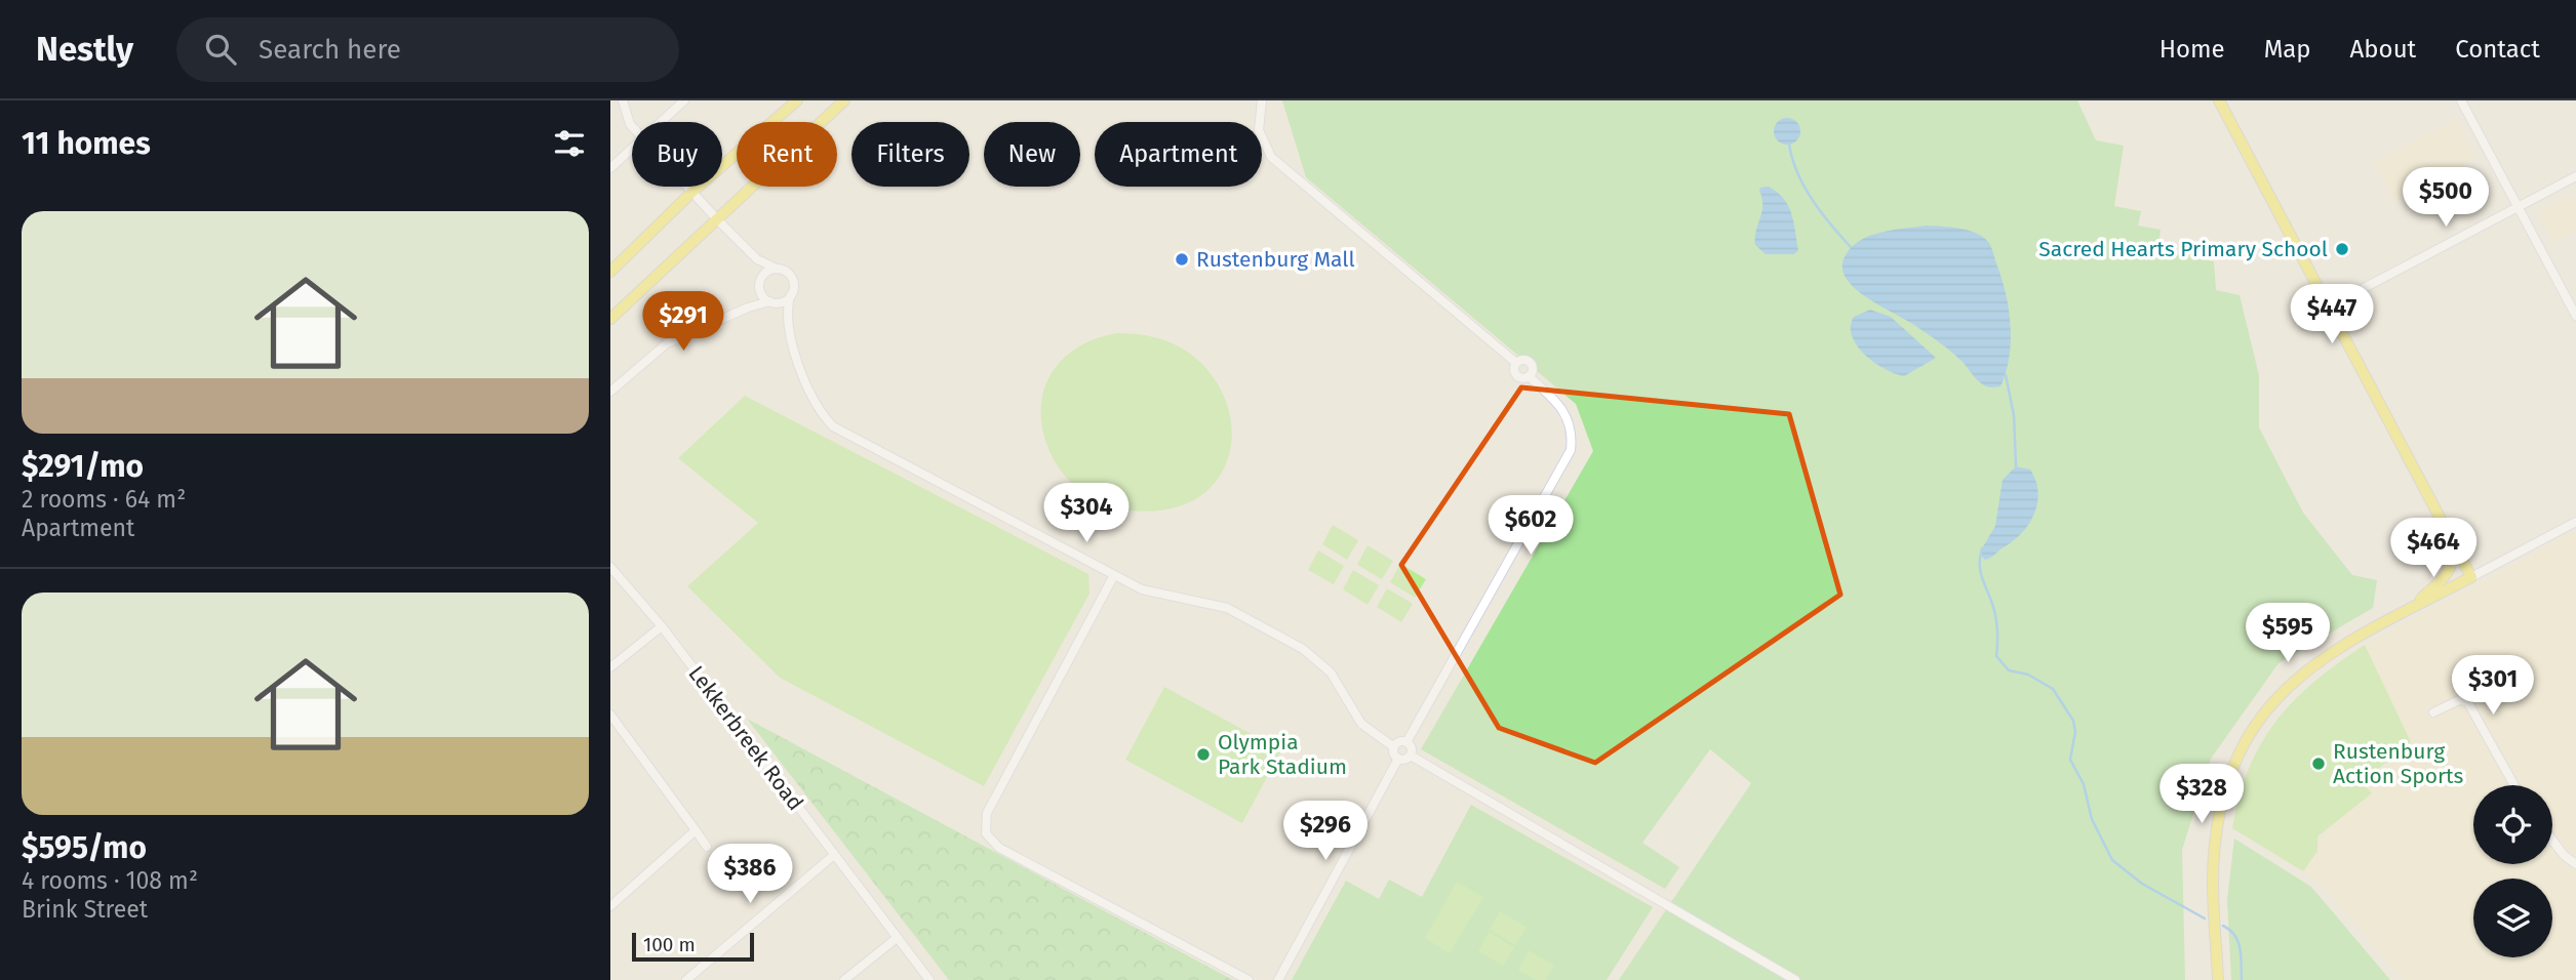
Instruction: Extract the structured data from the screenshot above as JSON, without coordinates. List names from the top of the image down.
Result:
{
  "streets": {
    "street": ["Lekkerbreek Road"]
  },
  "places": [
    "Sacred Hearts Primary School",
    "Rustenburg Mall",
    "Olympia Park Stadium",
    "Rustenburg Action Sports"
  ],
  "scale_bar": "100 m",
  "page": {
    "header": "Nestly",
    "search": "Search here",
    "nav": [
      "Home",
      "Map",
      "About",
      "Contact"
    ],
    "heading": "11 homes",
    "chip": [
      "Buy",
      "Rent",
      "Filters",
      "New",
      "Apartment"
    ],
    "price": [
      "$500",
      "$447",
      "$291",
      "$304",
      "$602",
      "$464",
      "$595",
      "$301",
      "$328",
      "$296",
      "$386"
    ],
    "list": [
      {
        "name": "$291/mo",
        "note": "2 rooms · 64 m² · Apartment"
      },
      {
        "name": "$595/mo",
        "note": "4 rooms · 108 m² · Brink Street"
      }
    ],
    "scale": "100 m"
  }
}
